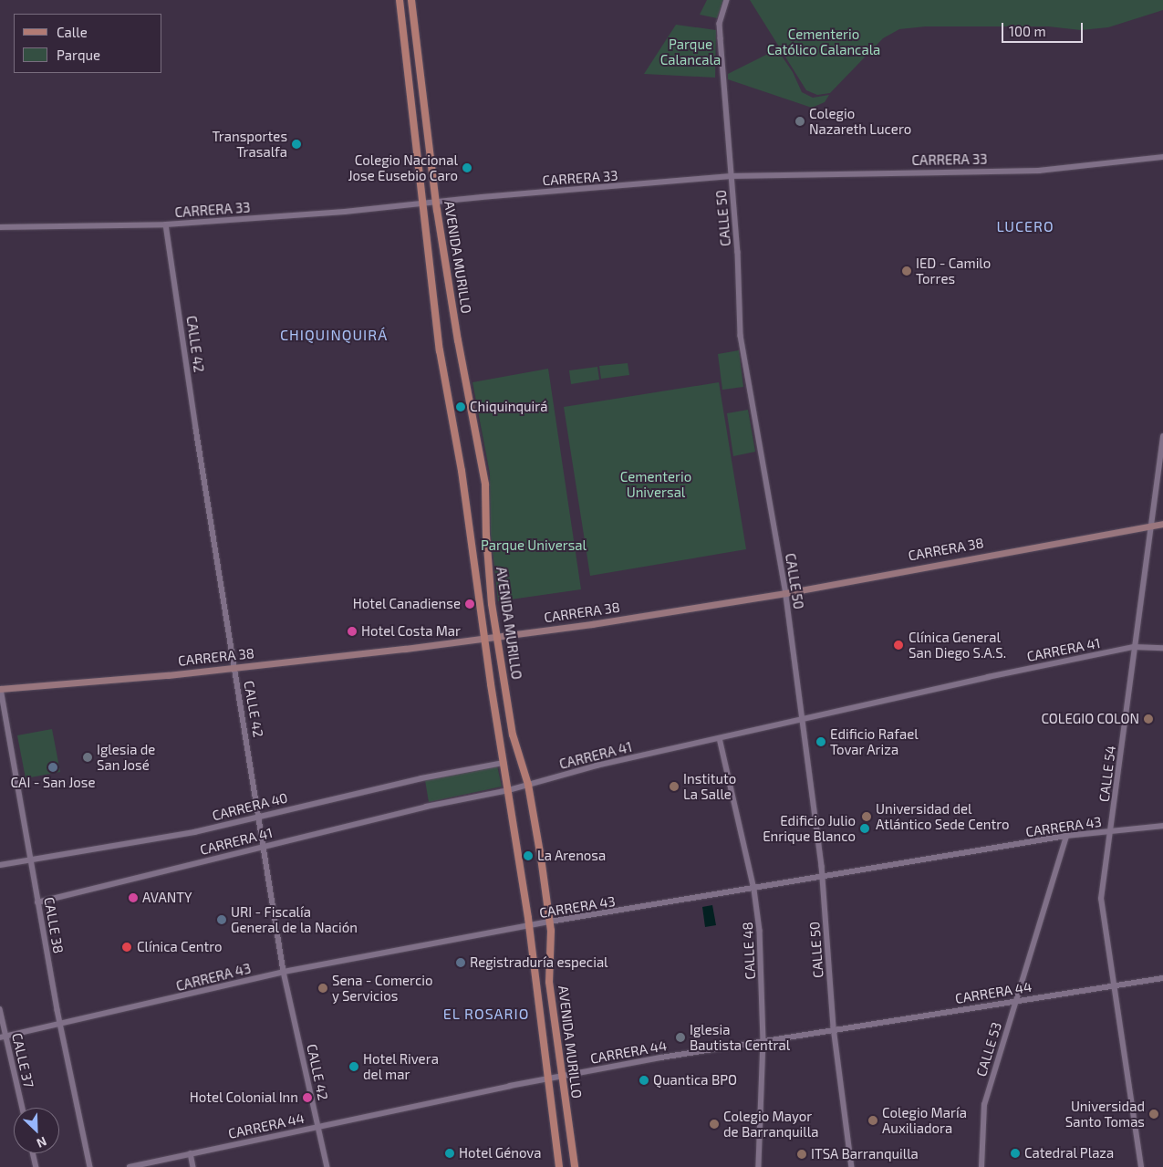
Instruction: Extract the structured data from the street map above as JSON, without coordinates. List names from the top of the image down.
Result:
{
  "streets": {
    "main road": ["AVENIDA MURILLO", "CARRERA 38"],
    "street": [
      "CARRERA 33",
      "CALLE 50",
      "CALLE 42",
      "CARRERA 41",
      "CALLE 54",
      "CARRERA 40",
      "CARRERA 43",
      "CALLE 38",
      "CALLE 48",
      "CARRERA 44",
      "CALLE 53",
      "CALLE 37"
    ]
  },
  "crossings": [
    ["CARRERA 33", "CALLE 50"],
    ["CARRERA 33", "AVENIDA MURILLO"],
    ["CARRERA 33", "CALLE 42"],
    ["CALLE 50", "CARRERA 38"],
    ["CALLE 50", "CARRERA 41"],
    ["CALLE 50", "CARRERA 43"],
    ["CALLE 50", "CARRERA 44"],
    ["AVENIDA MURILLO", "CARRERA 38"],
    ["AVENIDA MURILLO", "CARRERA 41"],
    ["AVENIDA MURILLO", "CARRERA 40"],
    ["AVENIDA MURILLO", "CARRERA 43"],
    ["AVENIDA MURILLO", "CARRERA 44"],
    ["CALLE 42", "CARRERA 38"],
    ["CALLE 42", "CARRERA 41"],
    ["CALLE 42", "CARRERA 40"],
    ["CALLE 42", "CARRERA 43"],
    ["CALLE 42", "CARRERA 44"],
    ["CARRERA 38", "CALLE 54"],
    ["CARRERA 38", "CALLE 38"],
    ["CARRERA 41", "CALLE 54"],
    ["CARRERA 41", "CALLE 38"],
    ["CARRERA 41", "CALLE 48"],
    ["CALLE 54", "CARRERA 43"],
    ["CALLE 54", "CARRERA 44"],
    ["CARRERA 40", "CALLE 38"],
    ["CARRERA 43", "CALLE 38"],
    ["CARRERA 43", "CALLE 48"],
    ["CARRERA 43", "CALLE 53"],
    ["CARRERA 43", "CALLE 37"],
    ["CALLE 48", "CARRERA 44"],
    ["CARRERA 44", "CALLE 53"]
  ],
  "districts": ["LUCERO", "CHIQUINQUIRÁ", "EL ROSARIO"],
  "parks": [
    "Cementerio Católico Calancala",
    "Parque Calancala",
    "Cementerio Universal",
    "Parque Universal"
  ],
  "places": [
    "Colegio Nazareth Lucero",
    "Transportes Trasalfa",
    "Colegio Nacional Jose Eusebio Caro",
    "IED - Camilo Torres",
    "Chiquinquirá",
    "Hotel Canadiense",
    "Hotel Costa Mar",
    "Clínica General San Diego S.A.S.",
    "COLEGIO COLON",
    "Edificio Rafael Tovar Ariza",
    "Iglesia de San José",
    "CAI - San Jose",
    "Instituto La Salle",
    "Universidad del Atlántico Sede Centro",
    "Edificio Julio Enrique Blanco",
    "La Arenosa",
    "AVANTY",
    "URI - Fiscalía General de la Nación",
    "Clínica Centro",
    "Registraduría especial",
    "Sena - Comercio y Servicios",
    "Iglesia Bautista Central",
    "Hotel Rivera del mar",
    "Quantica BPO",
    "Hotel Colonial Inn",
    "Universidad Santo Tomas",
    "Colegio María Auxiliadora",
    "Colegio Mayor de Barranquilla",
    "Hotel Génova",
    "Catedral Plaza",
    "ITSA Barranquilla"
  ],
  "legend": ["Calle", "Parque"],
  "scale_bar": "100 m",
  "north": "bottom right"
}
